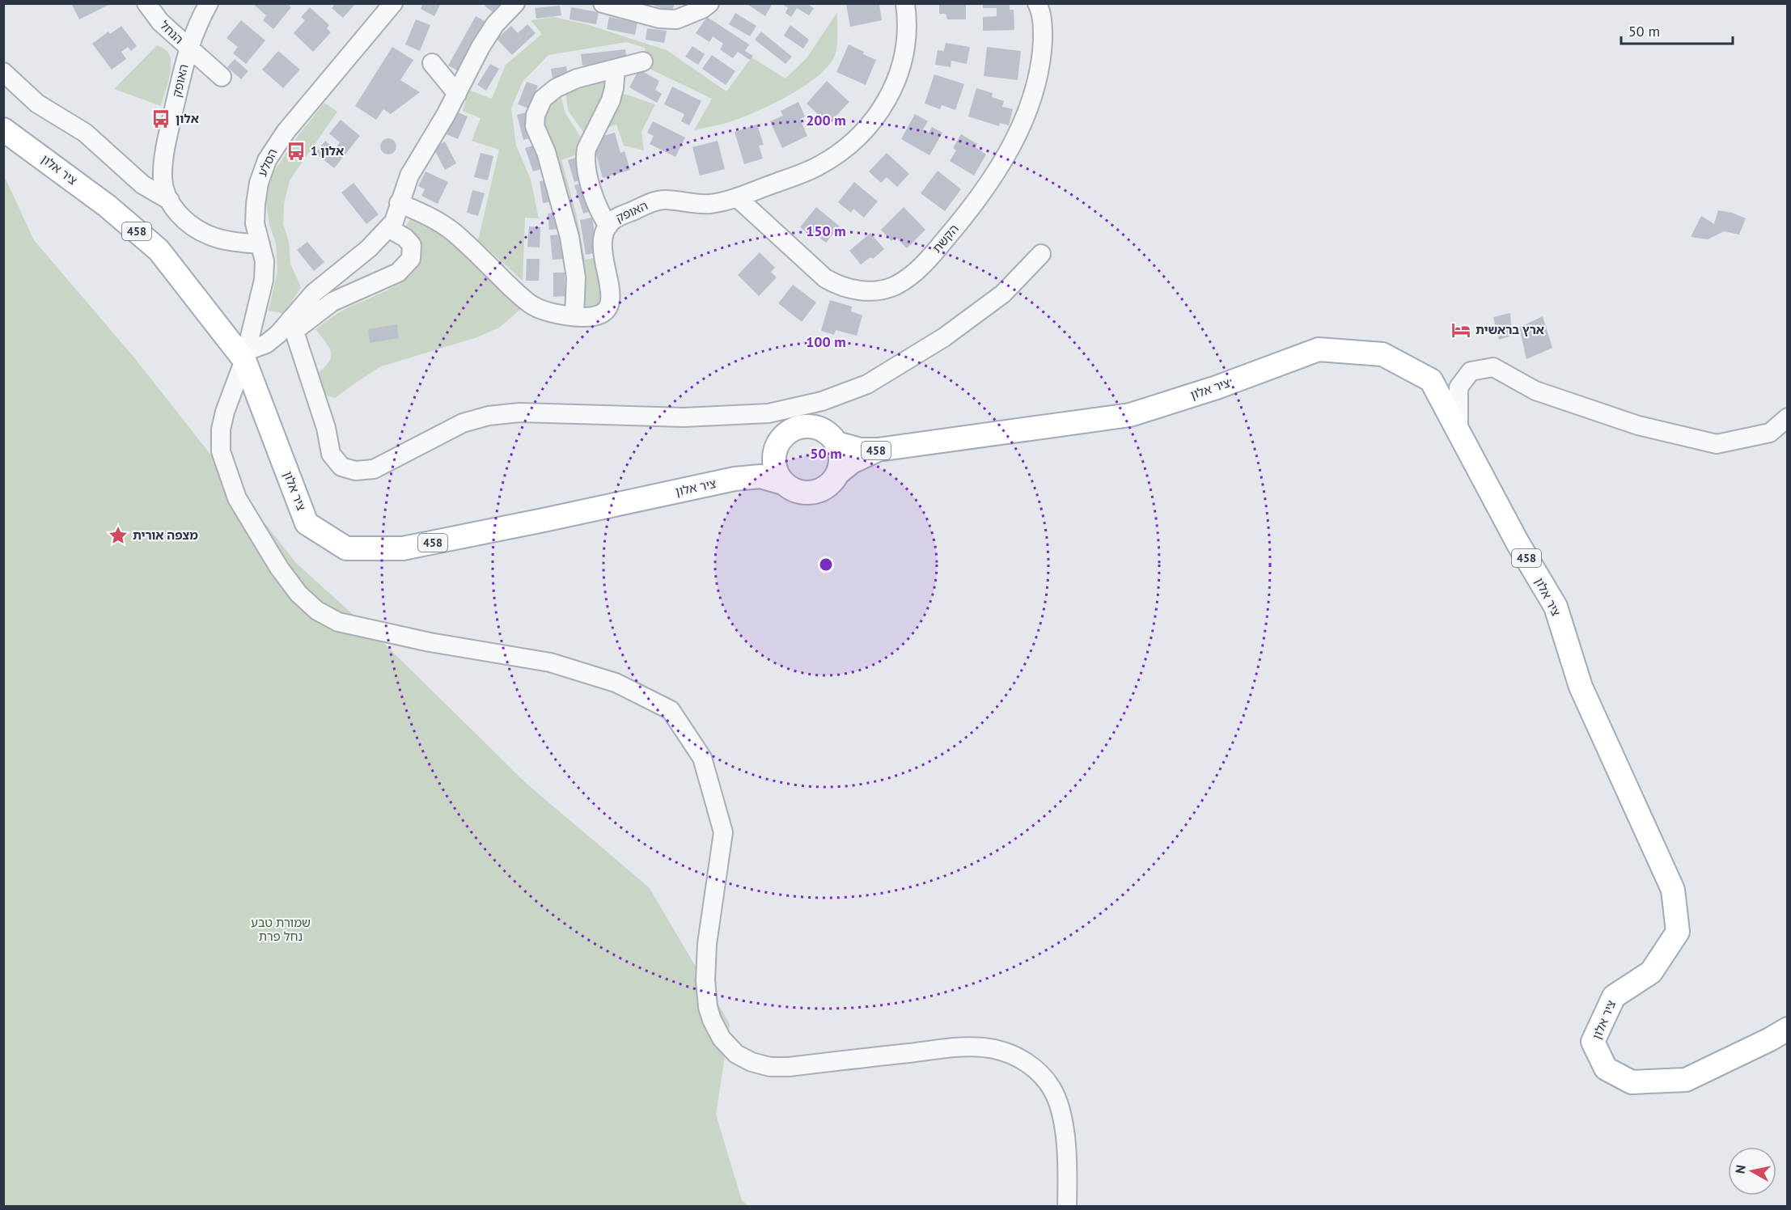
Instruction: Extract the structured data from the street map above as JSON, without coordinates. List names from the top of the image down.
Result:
{
  "streets": {
    "main road": ["ציר אלון", "458"],
    "street": [
      "הנחל",
      "האופק",
      "הסלע",
      "הקשת"
    ]
  },
  "crossings": [
    ["הנחל", "האופק"],
    ["האופק", "הסלע"],
    ["האופק", "הקשת"],
    ["הסלע", "ציר אלון"]
  ],
  "parks": ["שמורת טבע נחל פרת"],
  "places": {
    "bus stop": ["אלון", "אלון 1"],
    "hotel": ["ארץ בראשית"],
    "place": ["מצפה אורית"]
  },
  "scale_bar": "50 m",
  "north": "left",
  "rings": [
    "200 m",
    "150 m",
    "100 m",
    "50 m"
  ]
}
